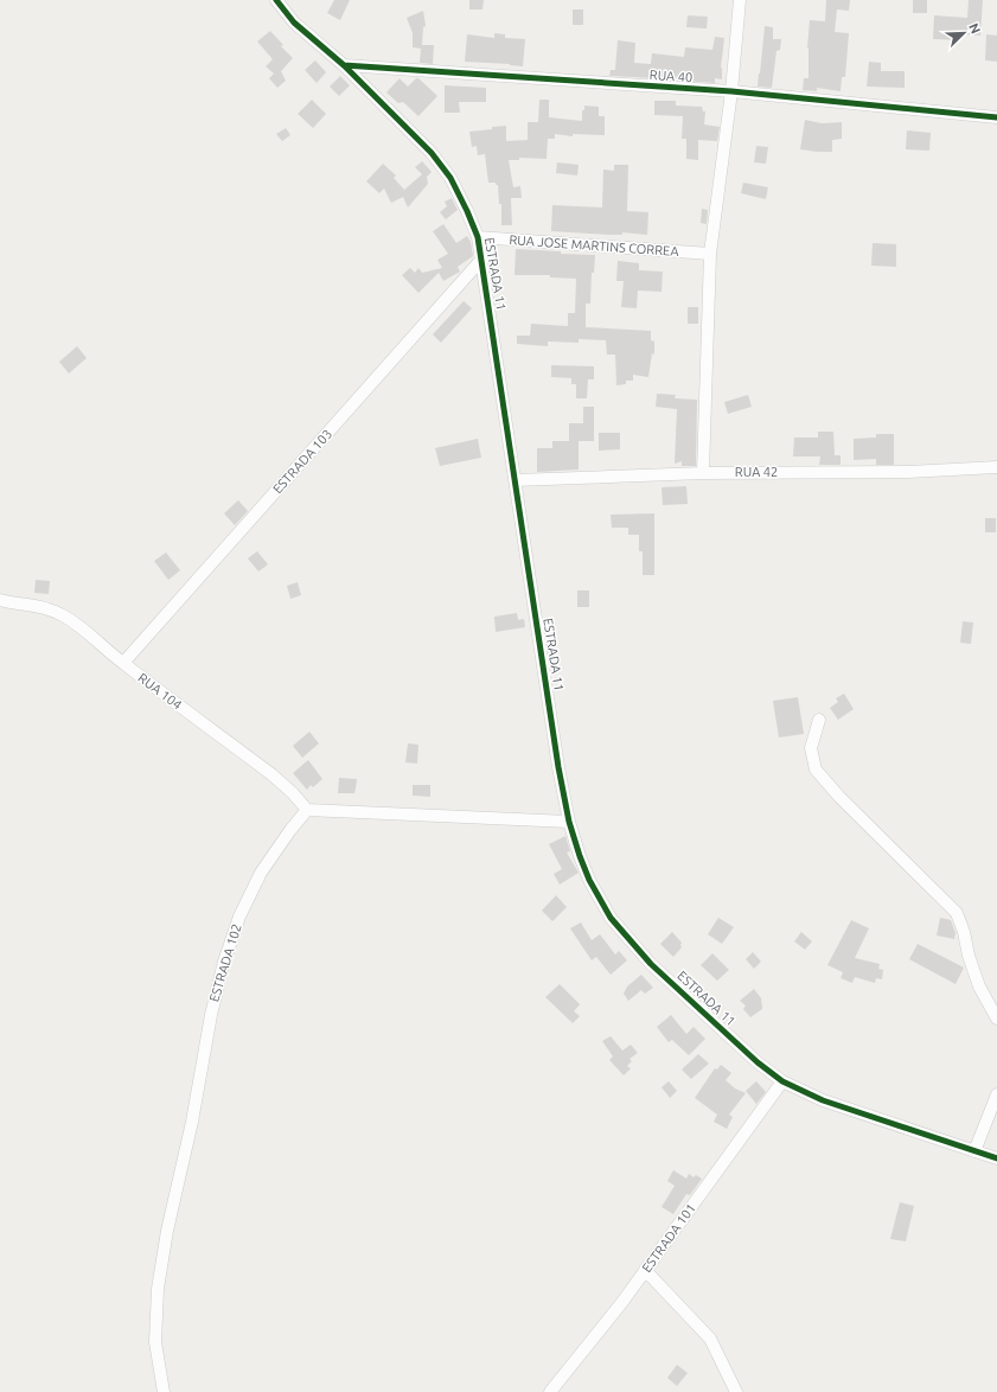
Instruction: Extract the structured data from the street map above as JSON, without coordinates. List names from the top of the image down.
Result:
{
  "streets": {
    "street": [
      "RUA 40",
      "RUA JOSE MARTINS CORREA",
      "ESTRADA 11",
      "ESTRADA 103",
      "RUA 42",
      "RUA 104",
      "ESTRADA 102",
      "ESTRADA 101"
    ]
  },
  "crossings": [
    ["RUA 40", "ESTRADA 11"],
    ["RUA JOSE MARTINS CORREA", "ESTRADA 11"],
    ["ESTRADA 11", "ESTRADA 103"],
    ["ESTRADA 11", "RUA 42"],
    ["ESTRADA 11", "ESTRADA 101"],
    ["ESTRADA 103", "RUA 104"],
    ["RUA 104", "ESTRADA 102"]
  ],
  "north": "top right"
}
